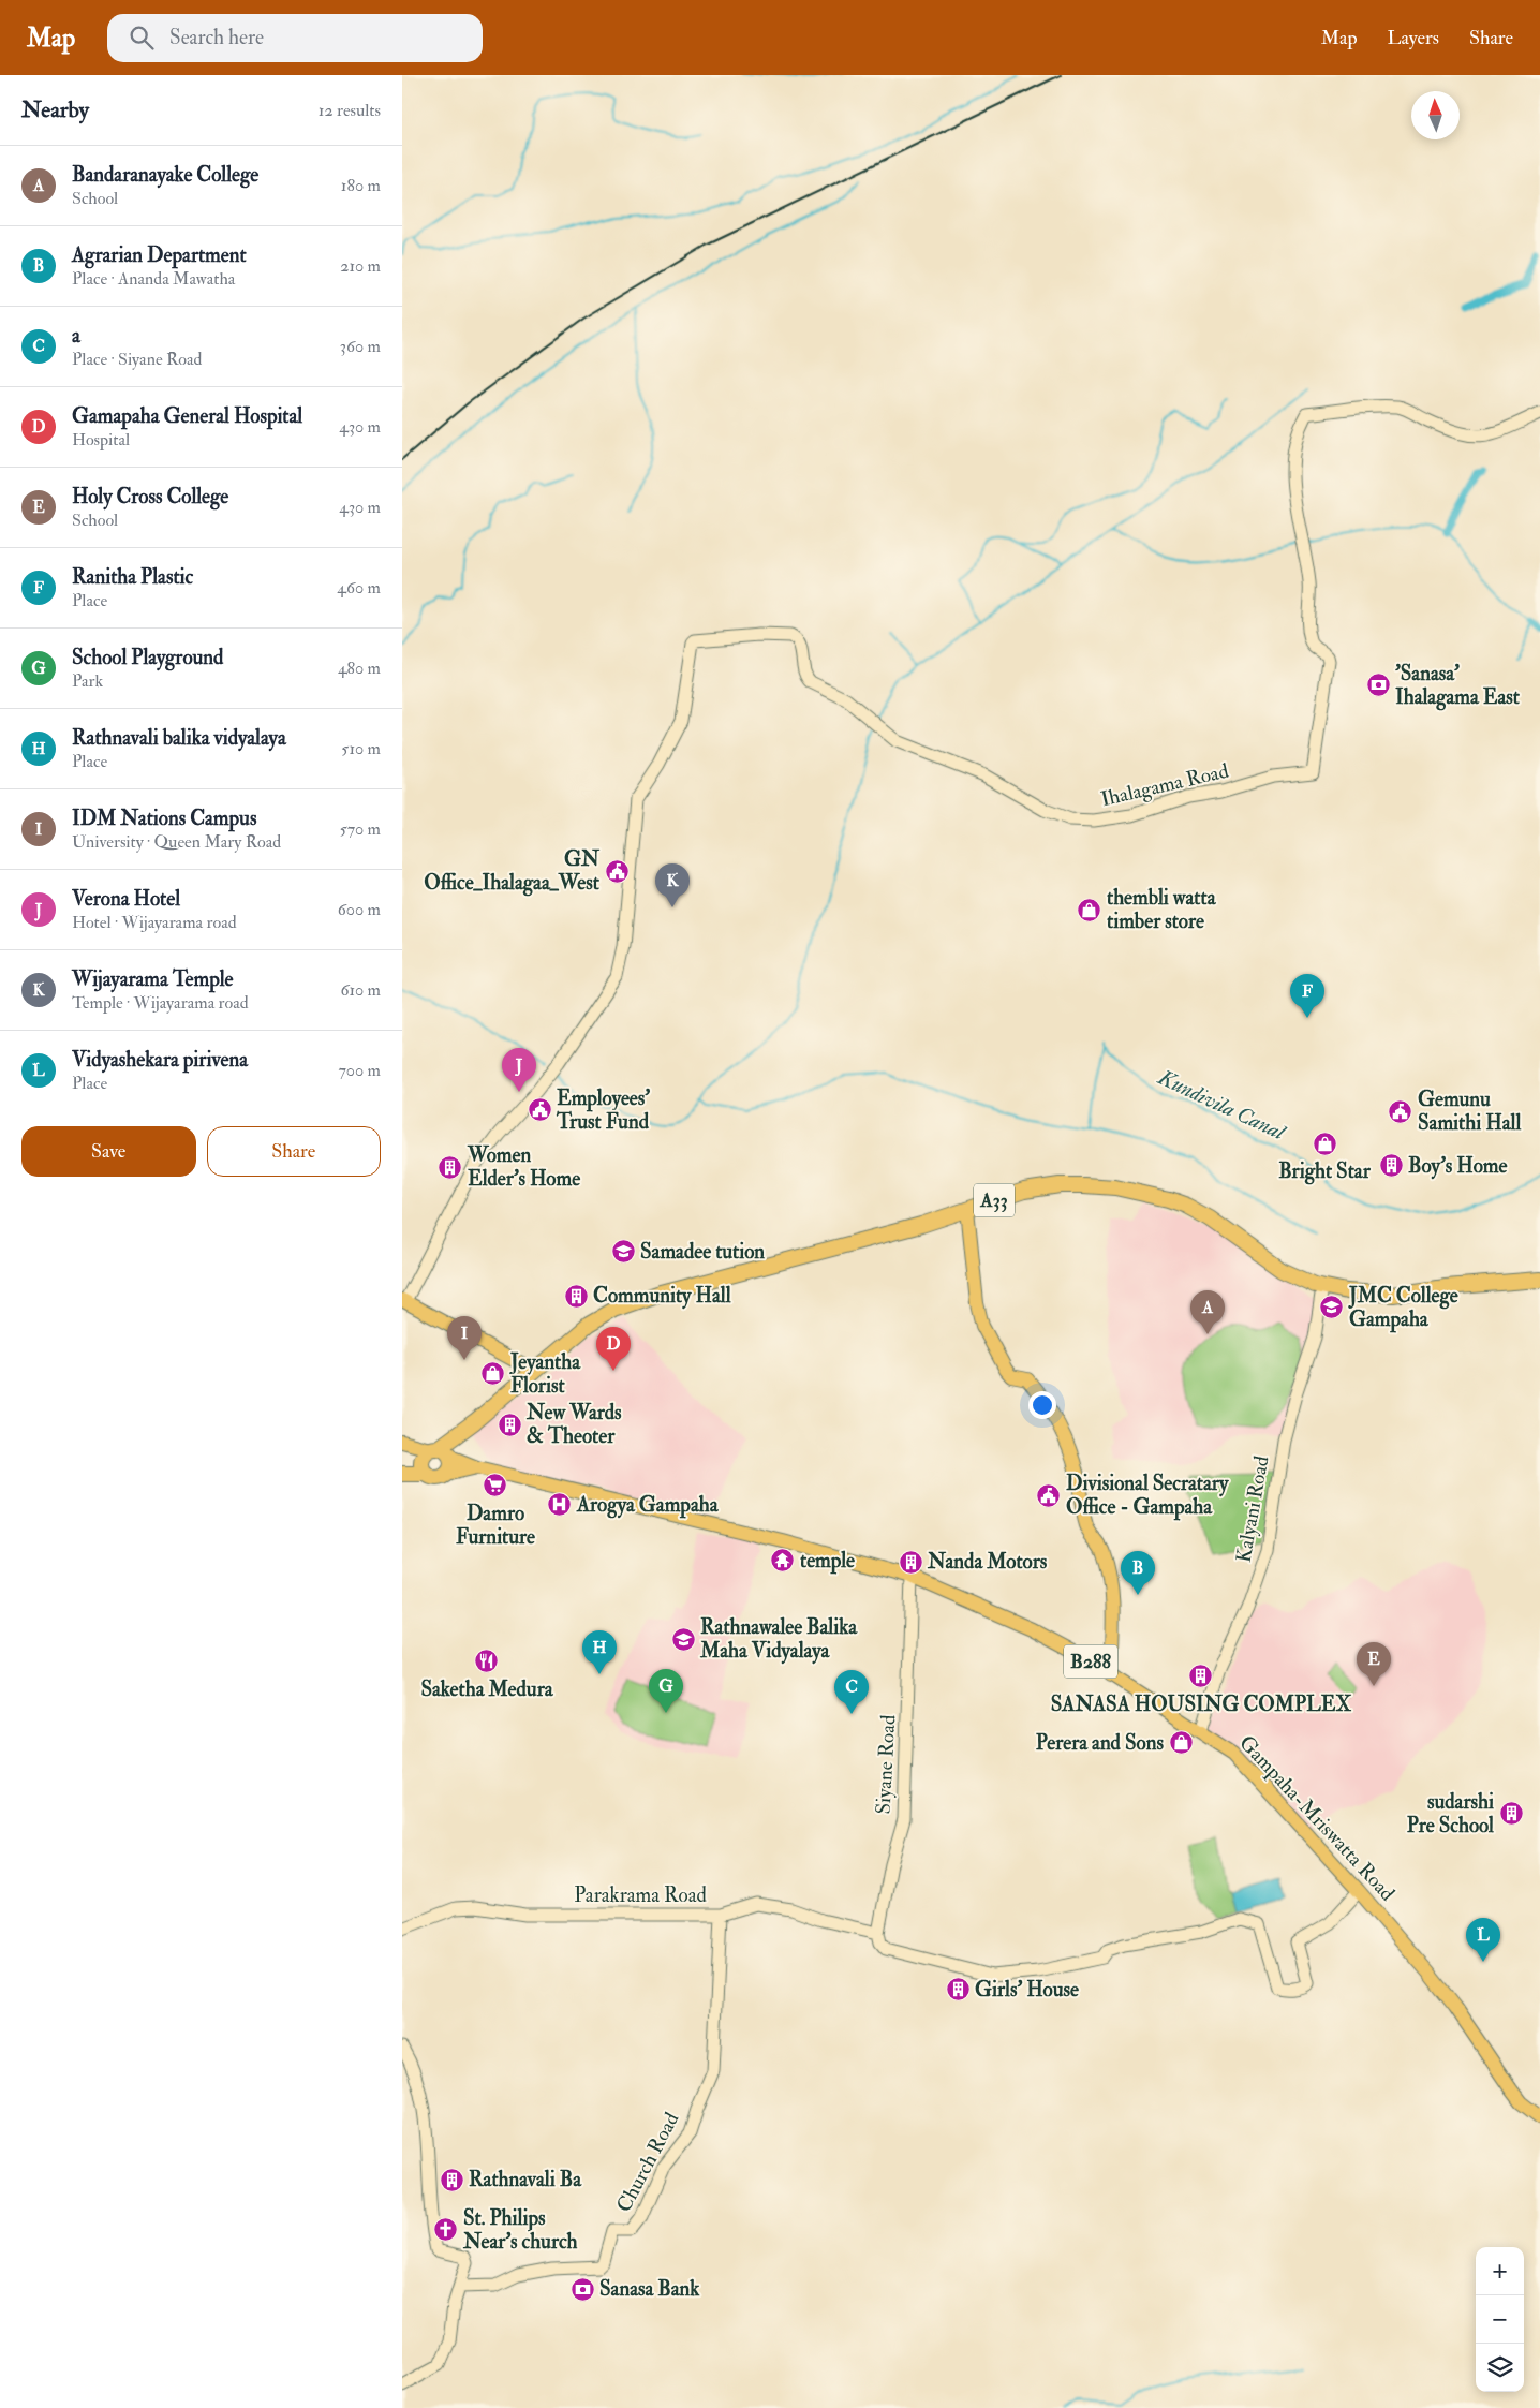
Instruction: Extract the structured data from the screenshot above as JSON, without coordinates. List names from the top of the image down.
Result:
{
  "streets": {
    "highway": ["A33"],
    "main road": ["B288", "Gampaha-Mriswatta Road"],
    "street": [
      "Ihalagama Road",
      "Kalyani Road",
      "Siyane Road",
      "Parakrama Road",
      "Church Road"
    ]
  },
  "crossings": [
    ["A33", "Kalyani Road"],
    ["A33", "Gampaha-Mriswatta Road"],
    ["Kalyani Road", "Gampaha-Mriswatta Road"],
    ["Siyane Road", "Gampaha-Mriswatta Road"],
    ["Siyane Road", "Parakrama Road"],
    ["Parakrama Road", "Church Road"]
  ],
  "water": ["Kundivila Canal"],
  "places": {
    "bank": ["'Sanasa' Ihalagama East", "Sanasa Bank"],
    "public building": [
      "GN Office_Ihalagaa_West",
      "Employees' Trust Fund",
      "Gemunu Samithi Hall",
      "Divisional Secratary Office - Gampaha"
    ],
    "shop": [
      "thembli watta timber store",
      "Bright Star",
      "Jeyantha Florist",
      "Perera and Sons"
    ],
    "building": [
      "Boy's Home",
      "Women Elder's Home",
      "Community Hall",
      "New Wards & Theoter",
      "Nanda Motors",
      "SANASA HOUSING COMPLEX",
      "sudarshi Pre School",
      "Girls' House",
      "Rathnavali Ba"
    ],
    "school or university": ["Samadee tution", "JMC College Gampaha", "Rathnawalee Balika Maha Vidyalaya"],
    "supermarket": ["Damro Furniture"],
    "hospital": ["Arogya Gampaha"],
    "temple": ["temple"],
    "restaurant": ["Saketha Medura"],
    "church": ["St. Philips Near's church"]
  },
  "north": "top",
  "page": {
    "header": "Map",
    "search": "Search here",
    "nav": ["Map", "Layers", "Share"],
    "heading": ["Nearby", "12 results"],
    "list": [
      {
        "mark": "A",
        "name": "Bandaranayake College",
        "note": "School",
        "value": "180 m"
      },
      {
        "mark": "B",
        "name": "Agrarian Department",
        "note": "Place · Ananda Mawatha",
        "value": "210 m"
      },
      {
        "mark": "C",
        "name": "a",
        "note": "Place · Siyane Road",
        "value": "360 m"
      },
      {
        "mark": "D",
        "name": "Gamapaha General Hospital",
        "note": "Hospital",
        "value": "430 m"
      },
      {
        "mark": "E",
        "name": "Holy Cross College",
        "note": "School",
        "value": "430 m"
      },
      {
        "mark": "F",
        "name": "Ranitha Plastic",
        "note": "Place",
        "value": "460 m"
      },
      {
        "mark": "G",
        "name": "School Playground",
        "note": "Park",
        "value": "480 m"
      },
      {
        "mark": "H",
        "name": "Rathnavali balika vidyalaya",
        "note": "Place",
        "value": "510 m"
      },
      {
        "mark": "I",
        "name": "IDM Nations Campus",
        "note": "University · Queen Mary Road",
        "value": "570 m"
      },
      {
        "mark": "J",
        "name": "Verona Hotel",
        "note": "Hotel · Wijayarama road",
        "value": "600 m"
      },
      {
        "mark": "K",
        "name": "Wijayarama Temple",
        "note": "Temple · Wijayarama road",
        "value": "610 m"
      },
      {
        "mark": "L",
        "name": "Vidyashekara pirivena",
        "note": "Place",
        "value": "700 m"
      }
    ],
    "pins": [
      "K",
      "F",
      "J",
      "A",
      "I",
      "D",
      "B",
      "H",
      "E",
      "G",
      "C",
      "L"
    ],
    "buttons": ["Save", "Share"],
    "map_buttons": ["+", "−"]
  }
}
